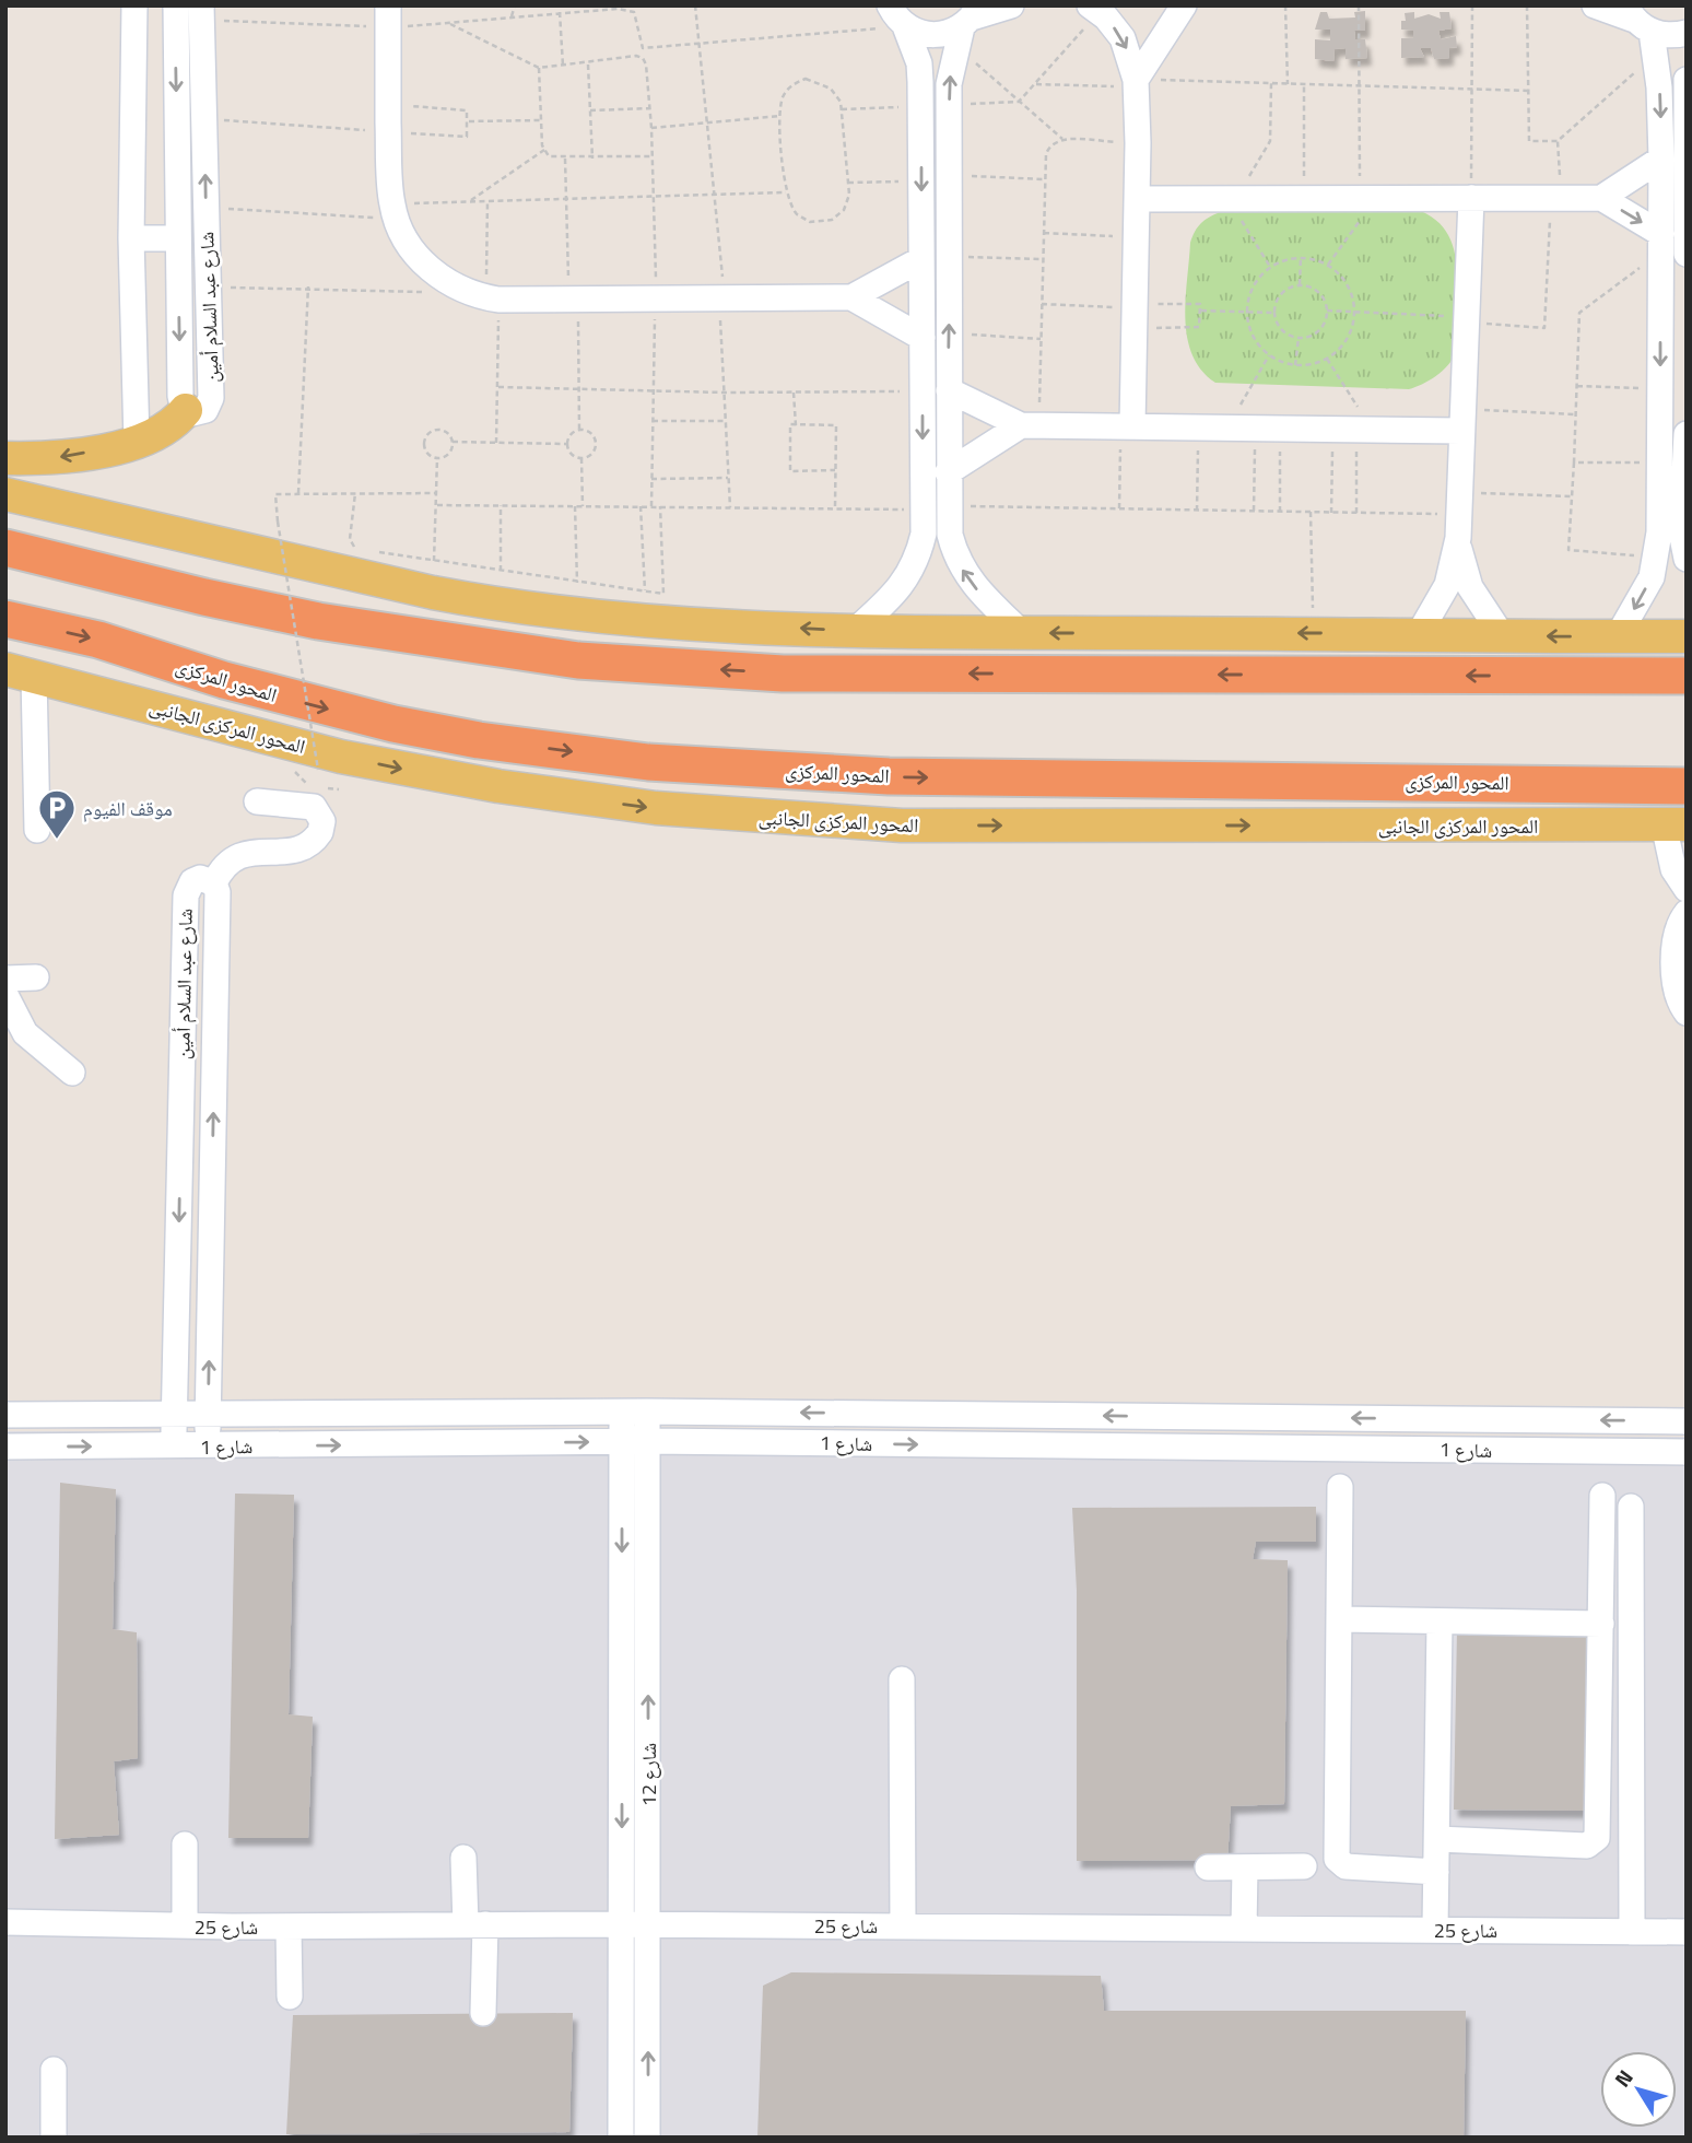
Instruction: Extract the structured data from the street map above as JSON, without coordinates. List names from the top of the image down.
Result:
{
  "streets": {
    "highway": ["المحور المركزى"],
    "main road": ["المحور المركزى الجانبى"],
    "street": [
      "شارع عبد السلام أمين",
      "شارع 1",
      "شارع 12",
      "شارع 25"
    ]
  },
  "crossings": [
    ["شارع عبد السلام أمين", "شارع 1"],
    ["شارع 1", "شارع 12"],
    ["شارع 12", "شارع 25"]
  ],
  "places": {
    "parking": ["موقف الفيوم"]
  },
  "north": "top left"
}
